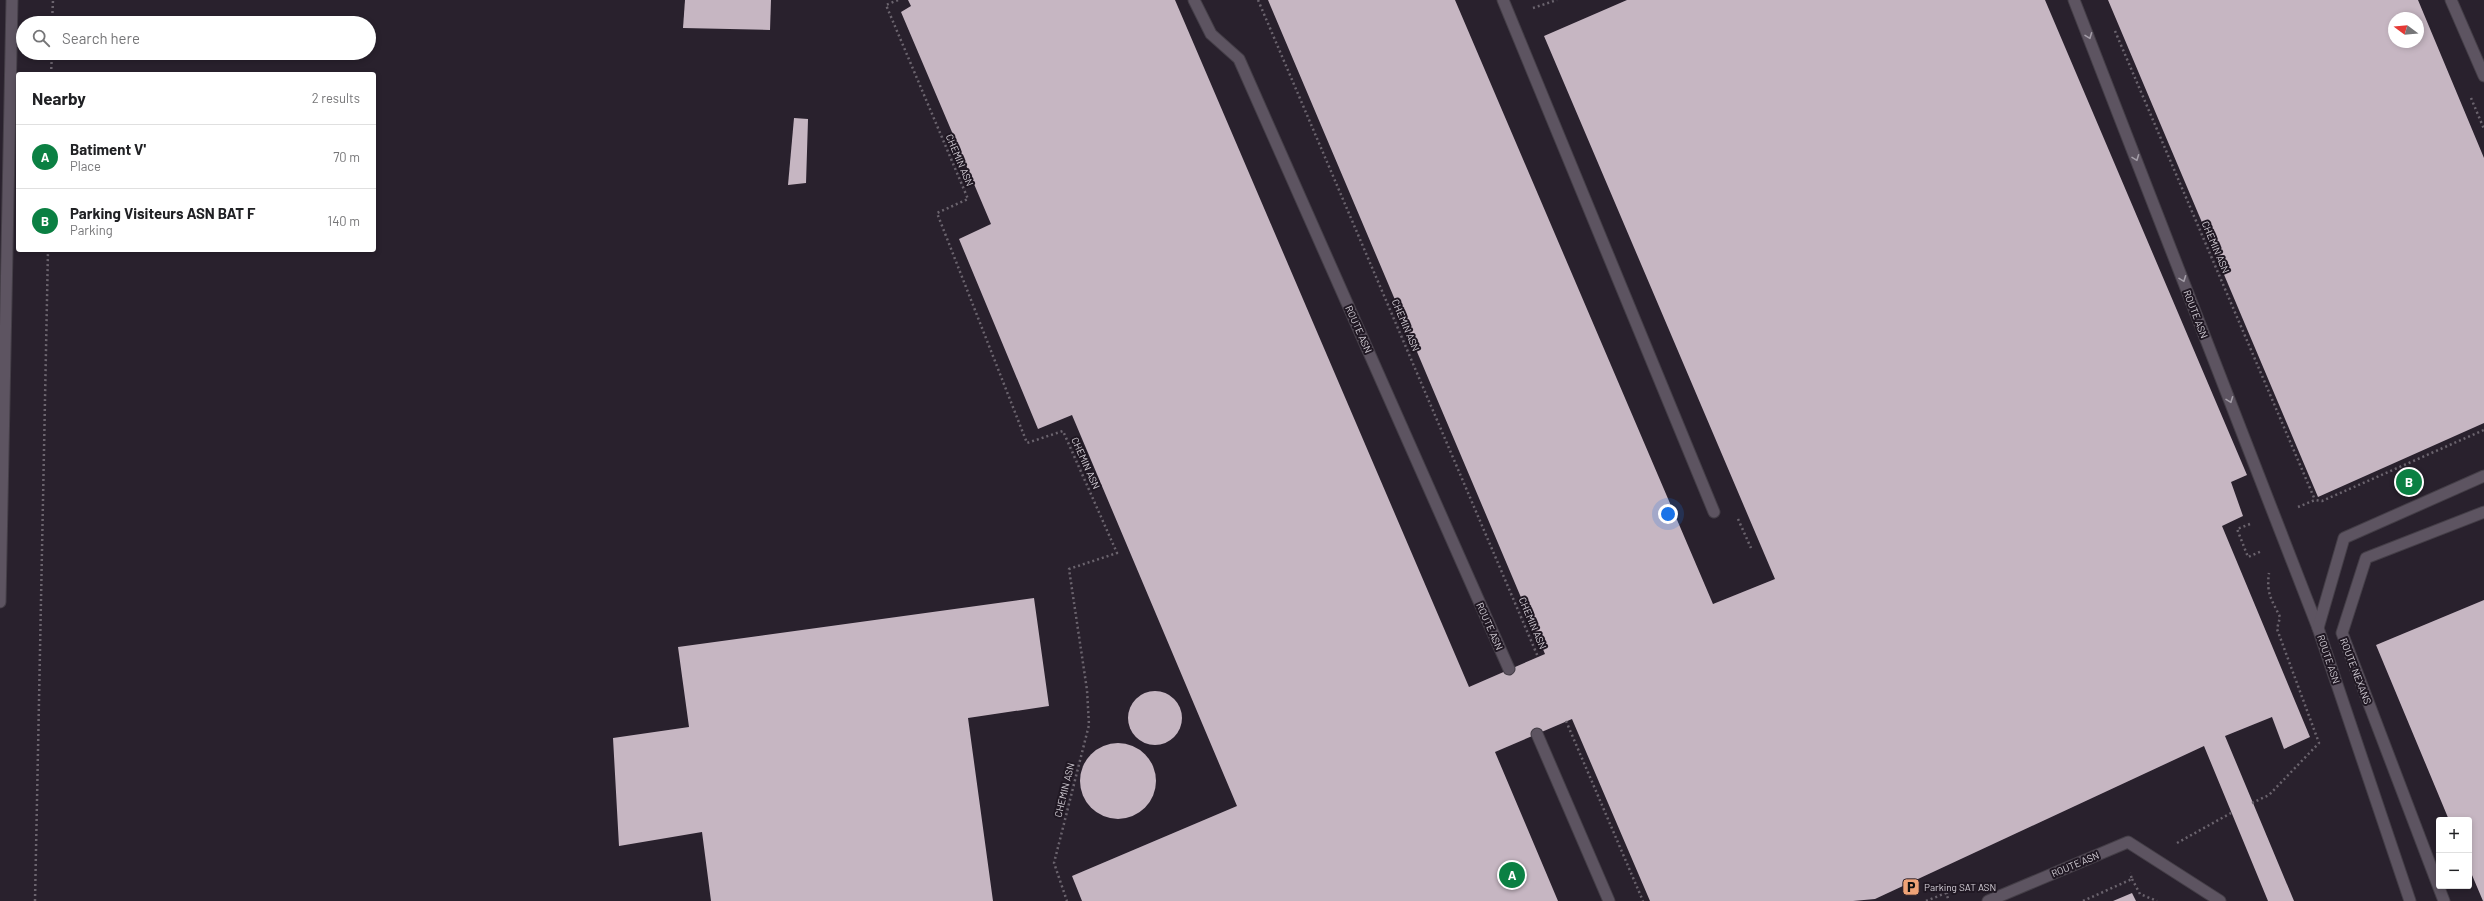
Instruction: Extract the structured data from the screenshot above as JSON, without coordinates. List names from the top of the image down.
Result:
{
  "streets": {
    "street": ["ROUTE ASN", "ROUTE NEXANS"],
    "path": ["CHEMIN ASN"]
  },
  "places": {
    "parking": ["Parking SAT ASN"]
  },
  "north": "left",
  "page": {
    "search": "Search here",
    "heading": ["Nearby", "2 results"],
    "list": [
      {
        "mark": "A",
        "name": "Batiment V'",
        "note": "Place",
        "value": "70 m"
      },
      {
        "mark": "B",
        "name": "Parking Visiteurs ASN BAT F",
        "note": "Parking",
        "value": "140 m"
      }
    ],
    "pins": ["B", "A"],
    "map_buttons": ["+", "−"]
  }
}
